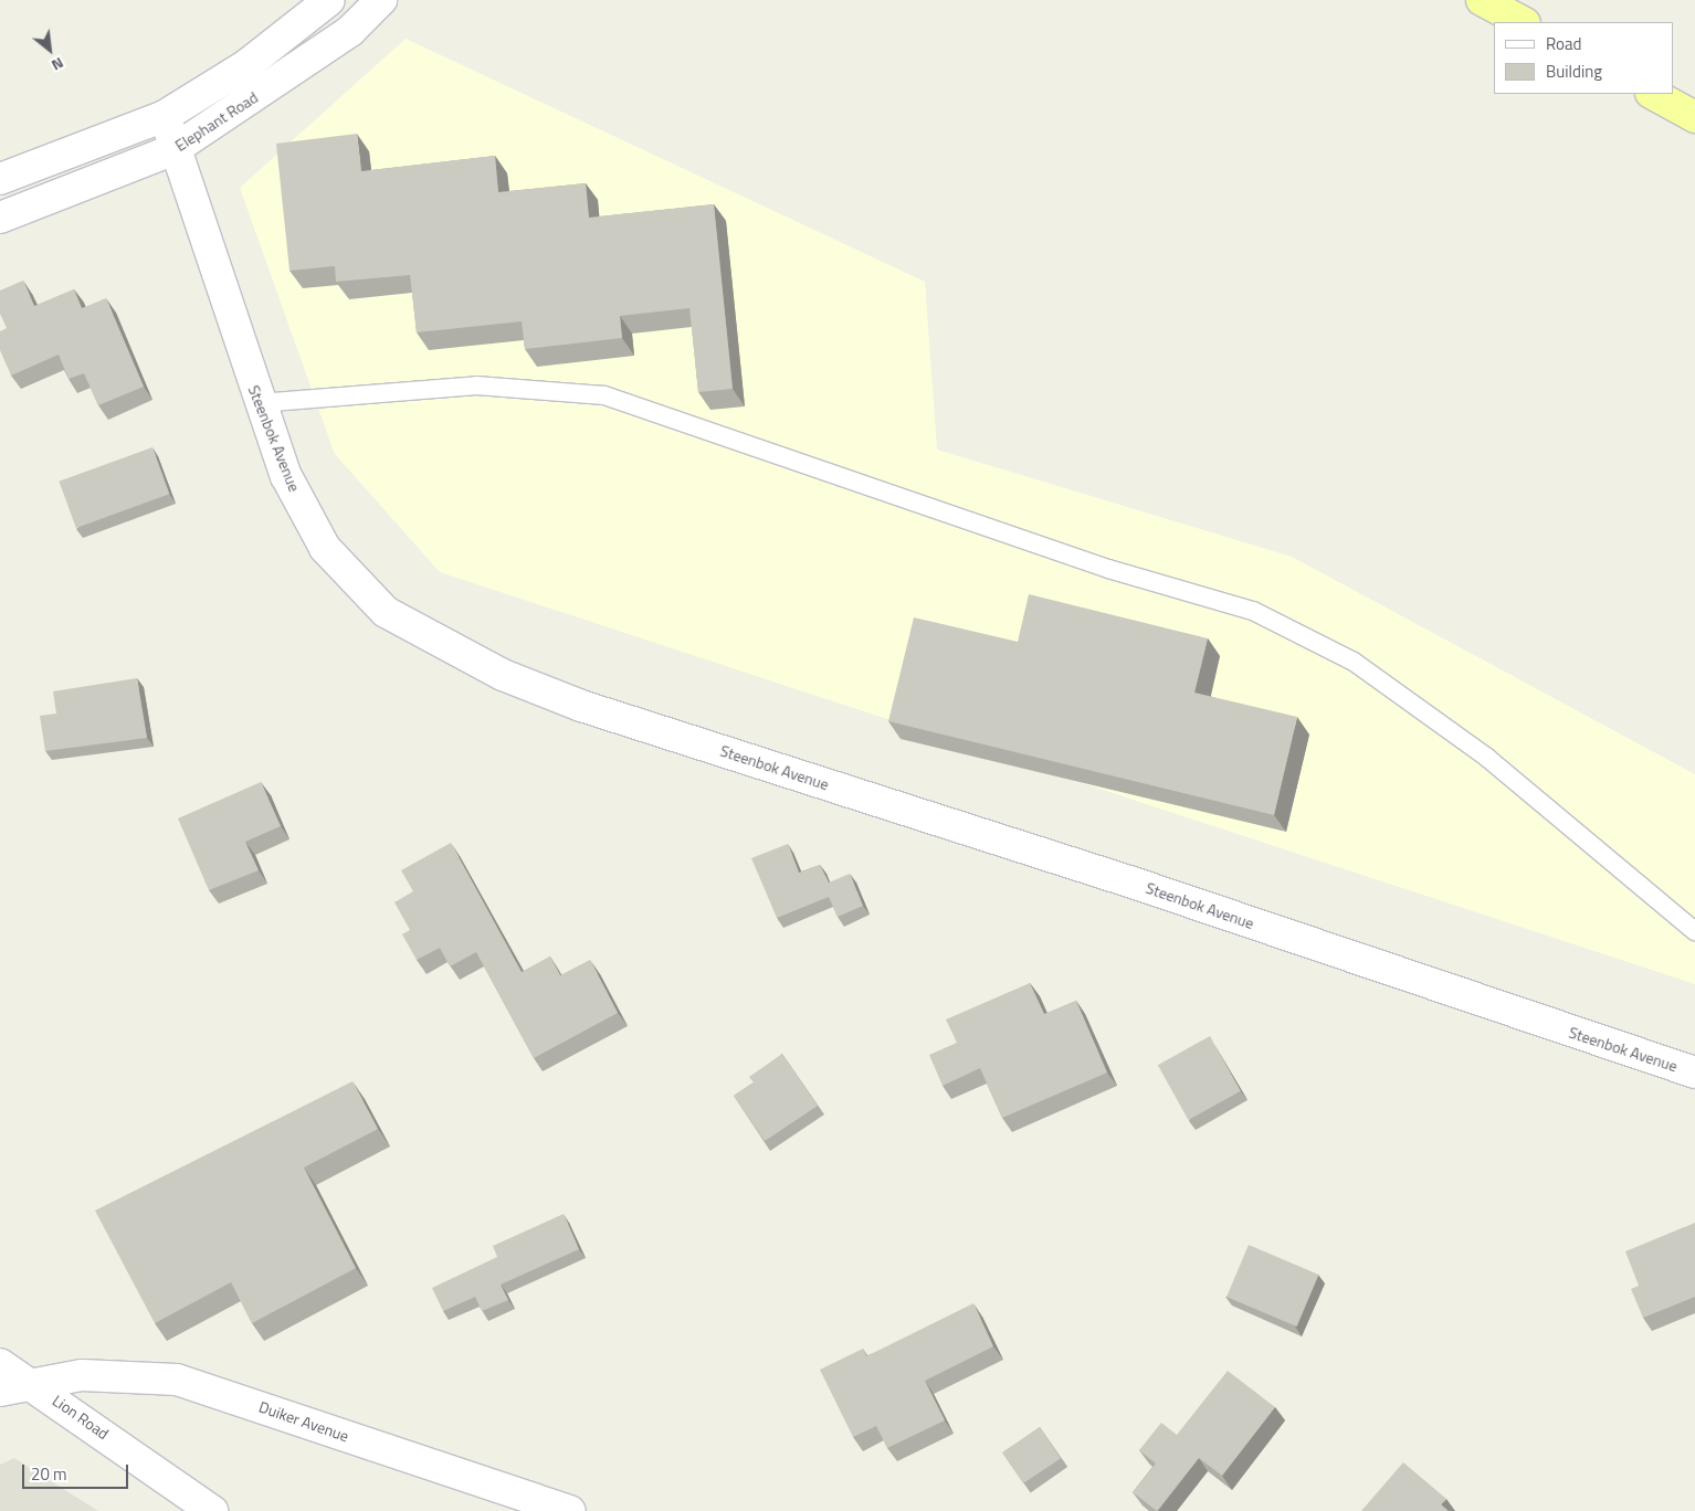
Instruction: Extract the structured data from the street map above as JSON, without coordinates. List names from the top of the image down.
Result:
{
  "streets": {
    "street": [
      "Elephant Road",
      "Steenbok Avenue",
      "Lion Road",
      "Duiker Avenue"
    ]
  },
  "crossings": [
    ["Elephant Road", "Steenbok Avenue"],
    ["Lion Road", "Duiker Avenue"]
  ],
  "legend": ["Road", "Building"],
  "scale_bar": "20 m",
  "north": "bottom right"
}
